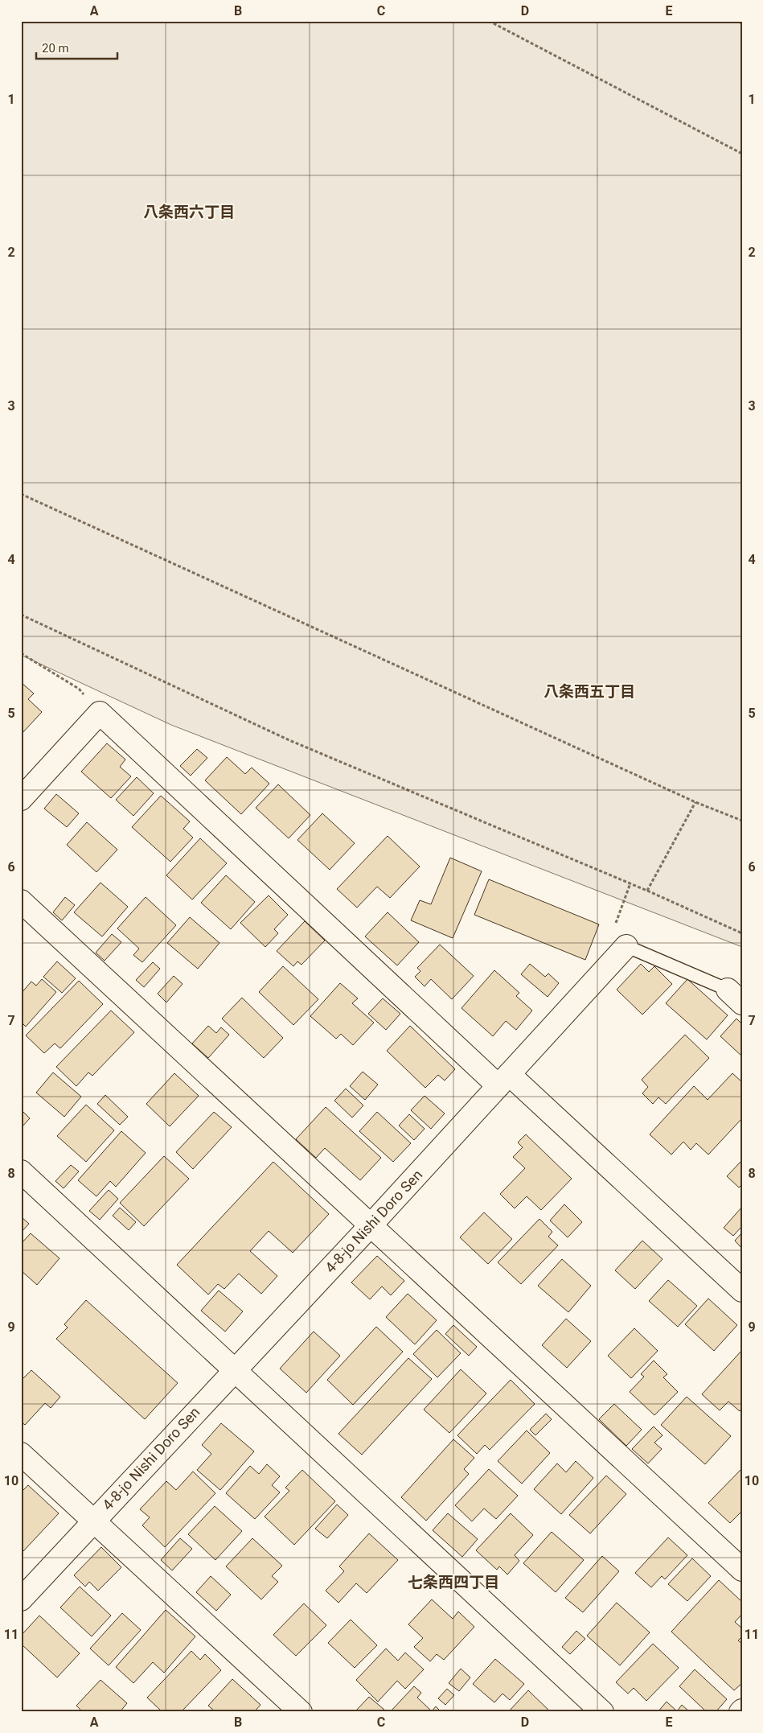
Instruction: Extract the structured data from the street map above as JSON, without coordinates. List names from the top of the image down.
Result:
{
  "streets": {
    "street": ["4-8-jo Nishi Doro Sen"]
  },
  "districts": ["八条西六丁目", "八条西五丁目", "七条西四丁目"],
  "scale_bar": "20 m",
  "grid": {
    "columns": [
      "A",
      "B",
      "C",
      "D",
      "E"
    ],
    "rows": [
      "1",
      "2",
      "3",
      "4",
      "5",
      "6",
      "7",
      "8",
      "9",
      "10",
      "11"
    ]
  }
}
